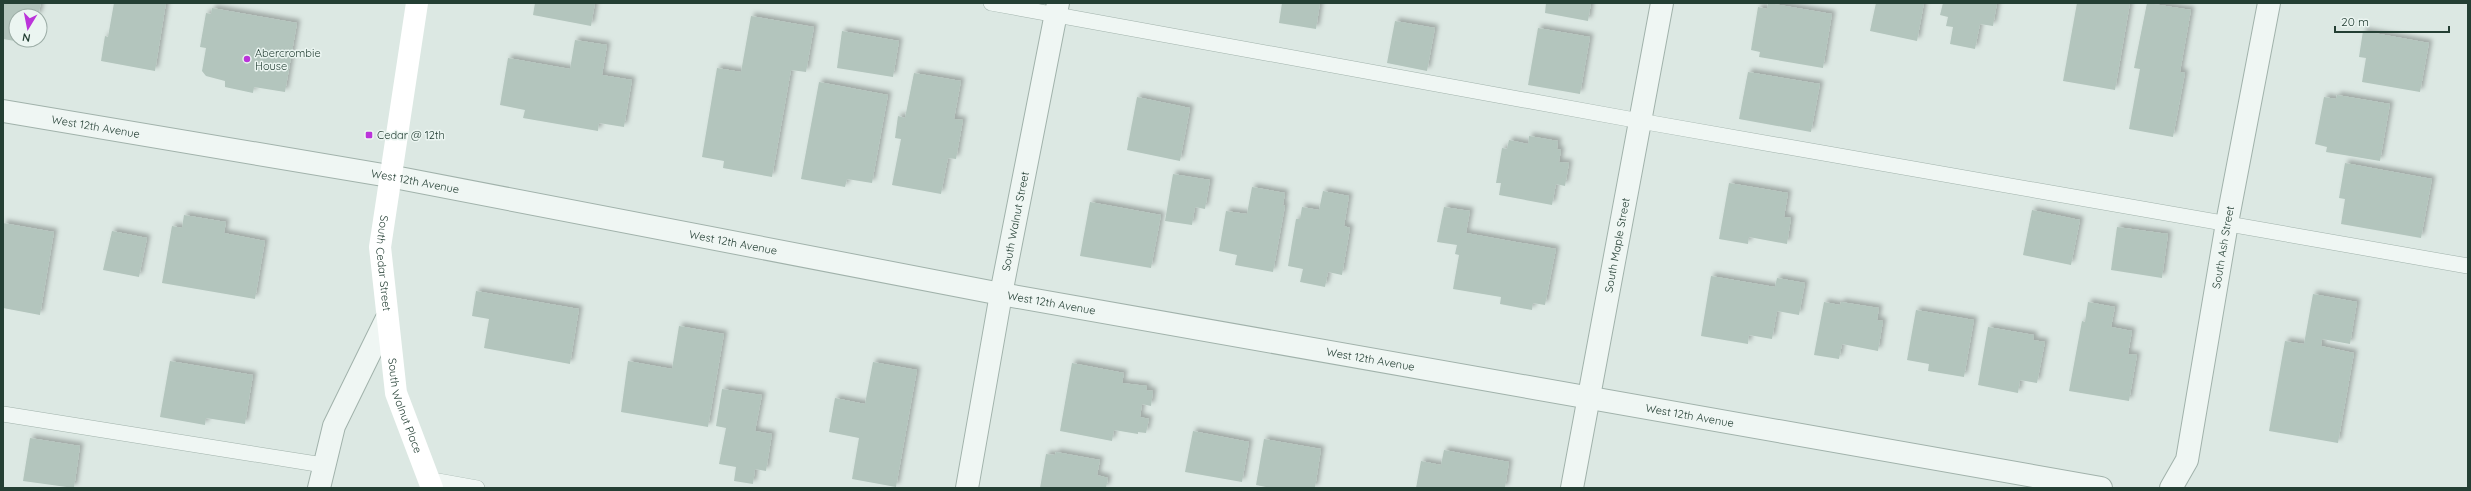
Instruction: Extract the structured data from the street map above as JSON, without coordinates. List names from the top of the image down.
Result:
{
  "streets": {
    "main road": ["South Cedar Street", "South Walnut Place"],
    "street": [
      "West 12th Avenue",
      "South Walnut Street",
      "South Maple Street",
      "South Ash Street"
    ]
  },
  "crossings": [
    ["West 12th Avenue", "South Walnut Street"],
    ["West 12th Avenue", "South Maple Street"],
    ["West 12th Avenue", "South Cedar Street"],
    ["South Cedar Street", "South Walnut Place"]
  ],
  "places": {
    "other": ["Abercrombie House"],
    "transit": ["Cedar @ 12th"]
  },
  "scale_bar": "20 m",
  "north": "bottom"
}
